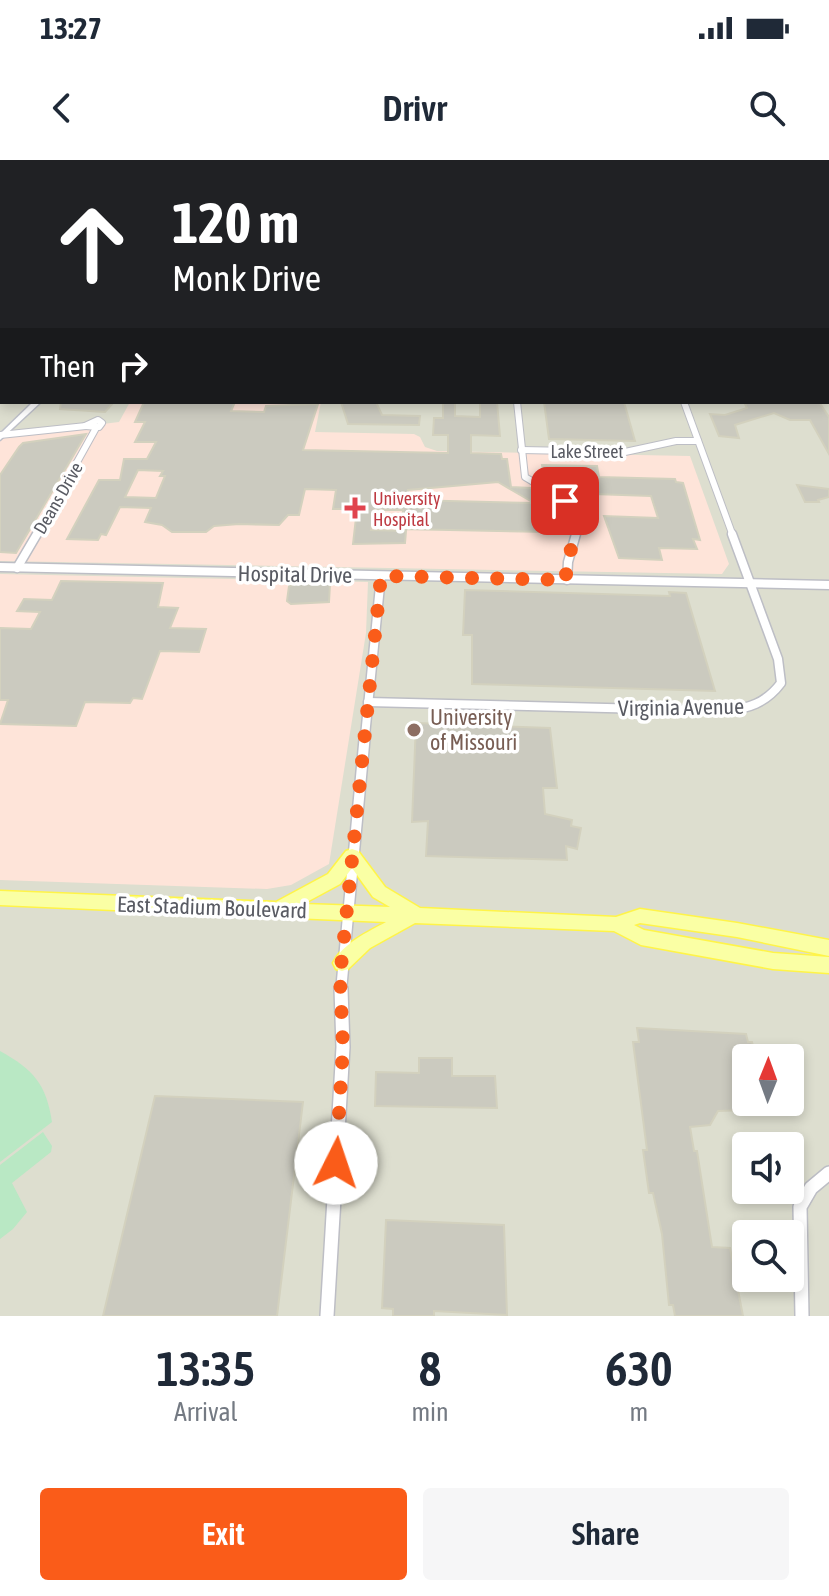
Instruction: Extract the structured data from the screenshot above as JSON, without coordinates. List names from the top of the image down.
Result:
{
  "streets": {
    "main road": ["East Stadium Boulevard"],
    "street": [
      "Lake Street",
      "Deans Drive",
      "Hospital Drive",
      "Virginia Avenue"
    ]
  },
  "crossings": [
    ["Lake Street", "Virginia Avenue"],
    ["Deans Drive", "Hospital Drive"],
    ["Hospital Drive", "Virginia Avenue"]
  ],
  "places": {
    "health": ["University Hospital"],
    "other": ["University of Missouri"]
  },
  "north": "top",
  "page": {
    "status": "13:27",
    "header": "Drivr",
    "turn": ["120 m", "Monk Drive"],
    "then": "Then",
    "eta": [
      "13:35",
      "Arrival",
      "8",
      "min",
      "630",
      "m"
    ],
    "buttons": ["Exit", "Share"]
  }
}
